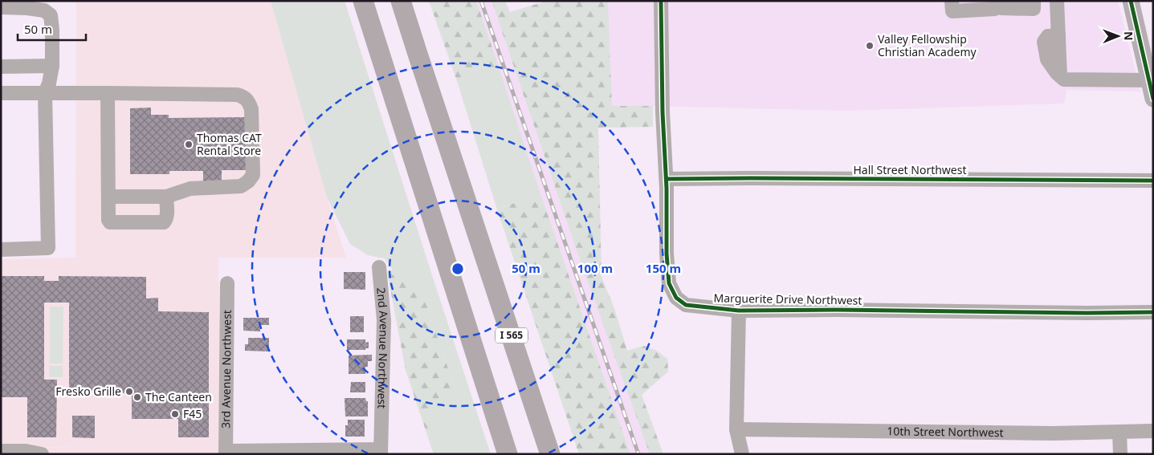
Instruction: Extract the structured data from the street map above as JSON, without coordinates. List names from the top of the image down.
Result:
{
  "streets": {
    "highway": ["I 565"],
    "street": [
      "Hall Street Northwest",
      "Marguerite Drive Northwest",
      "2nd Avenue Northwest",
      "3rd Avenue Northwest",
      "10th Street Northwest"
    ]
  },
  "crossings": [
    ["Hall Street Northwest", "Marguerite Drive Northwest"]
  ],
  "places": [
    "Valley Fellowship Christian Academy",
    "Thomas CAT Rental Store",
    "Fresko Grille",
    "The Canteen",
    "F45"
  ],
  "scale_bar": "50 m",
  "north": "right",
  "rings": ["50 m", "100 m", "150 m"]
}
